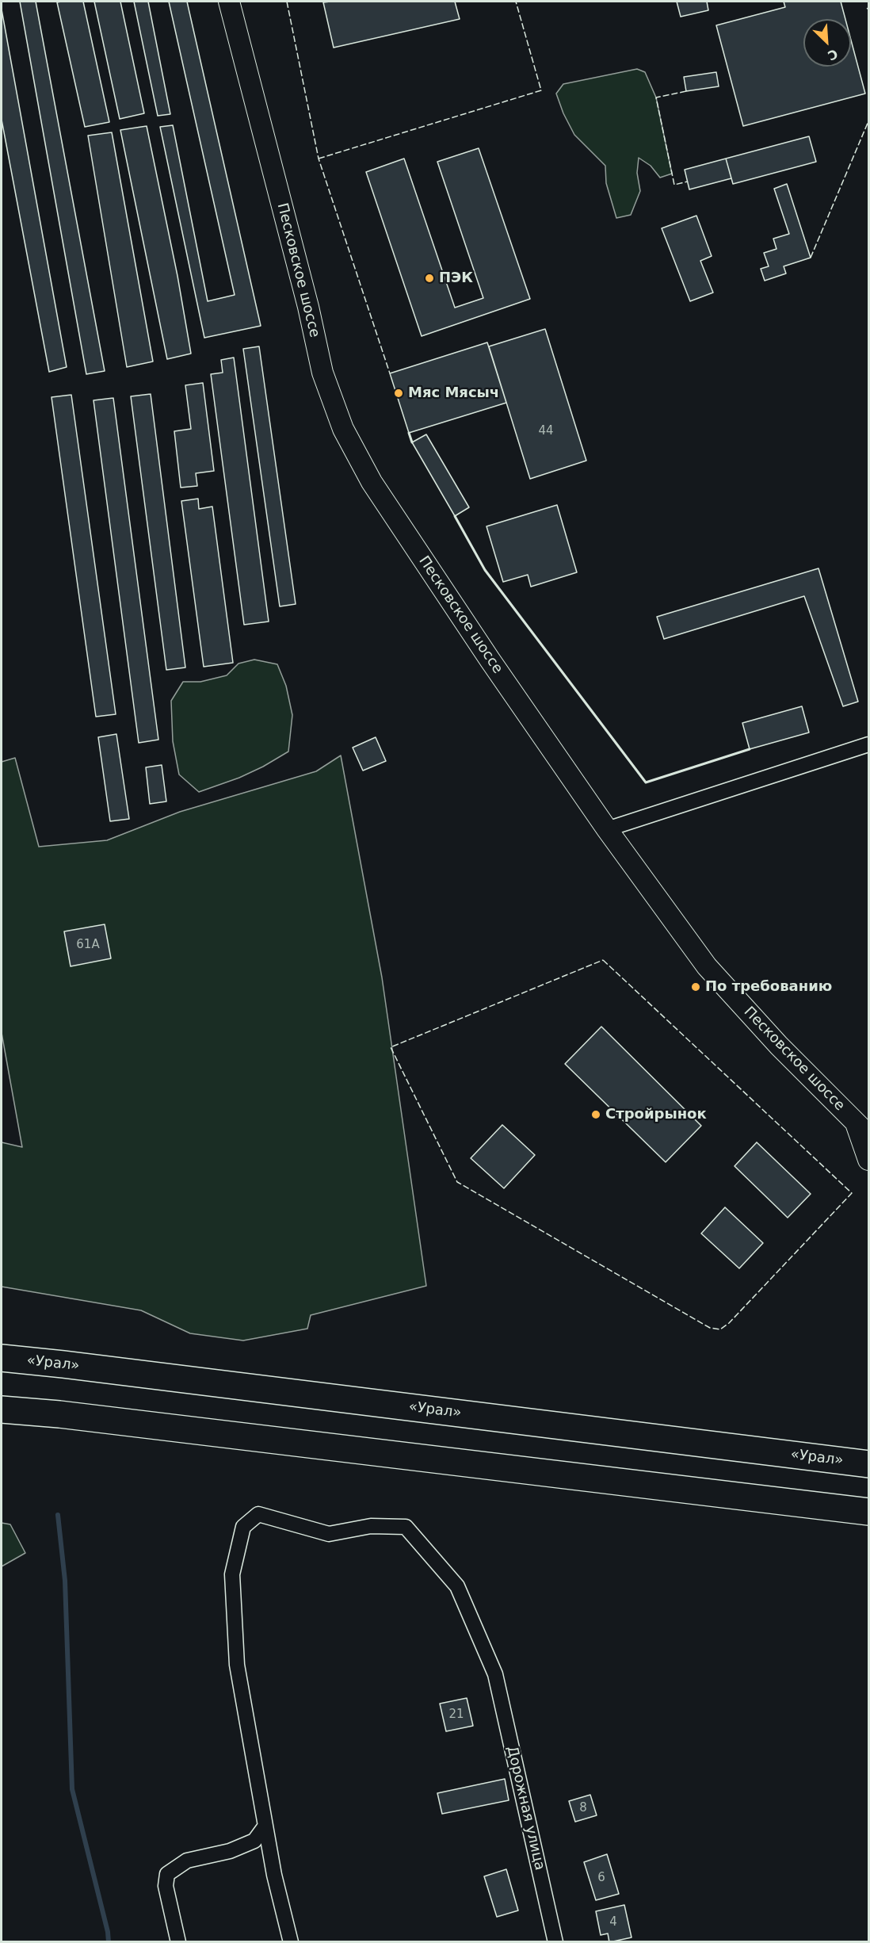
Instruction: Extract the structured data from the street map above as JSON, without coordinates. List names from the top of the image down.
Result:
{
  "streets": {
    "highway": ["«Урал»"],
    "street": ["Песковское шоссе", "Дорожная улица"]
  },
  "places": [
    "ПЭК",
    "Мяс Мясыч",
    "По требованию",
    "Стройрынок"
  ],
  "house_numbers": [
    "44",
    "61А",
    "21",
    "8",
    "6",
    "4"
  ],
  "north": "bottom right"
}
